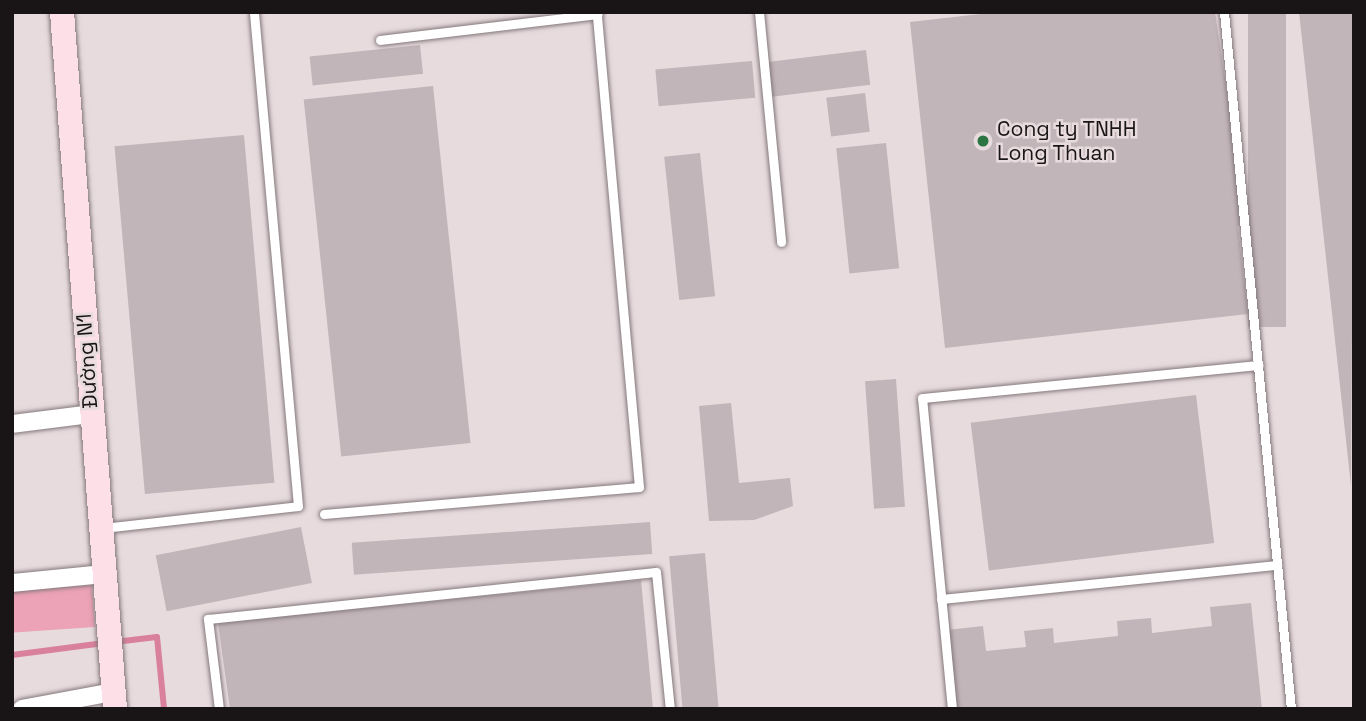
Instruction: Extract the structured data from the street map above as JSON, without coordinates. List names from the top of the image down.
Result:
{
  "streets": {
    "street": ["Đường N1"]
  },
  "places": ["Cong ty TNHH Long Thuan"]
}
